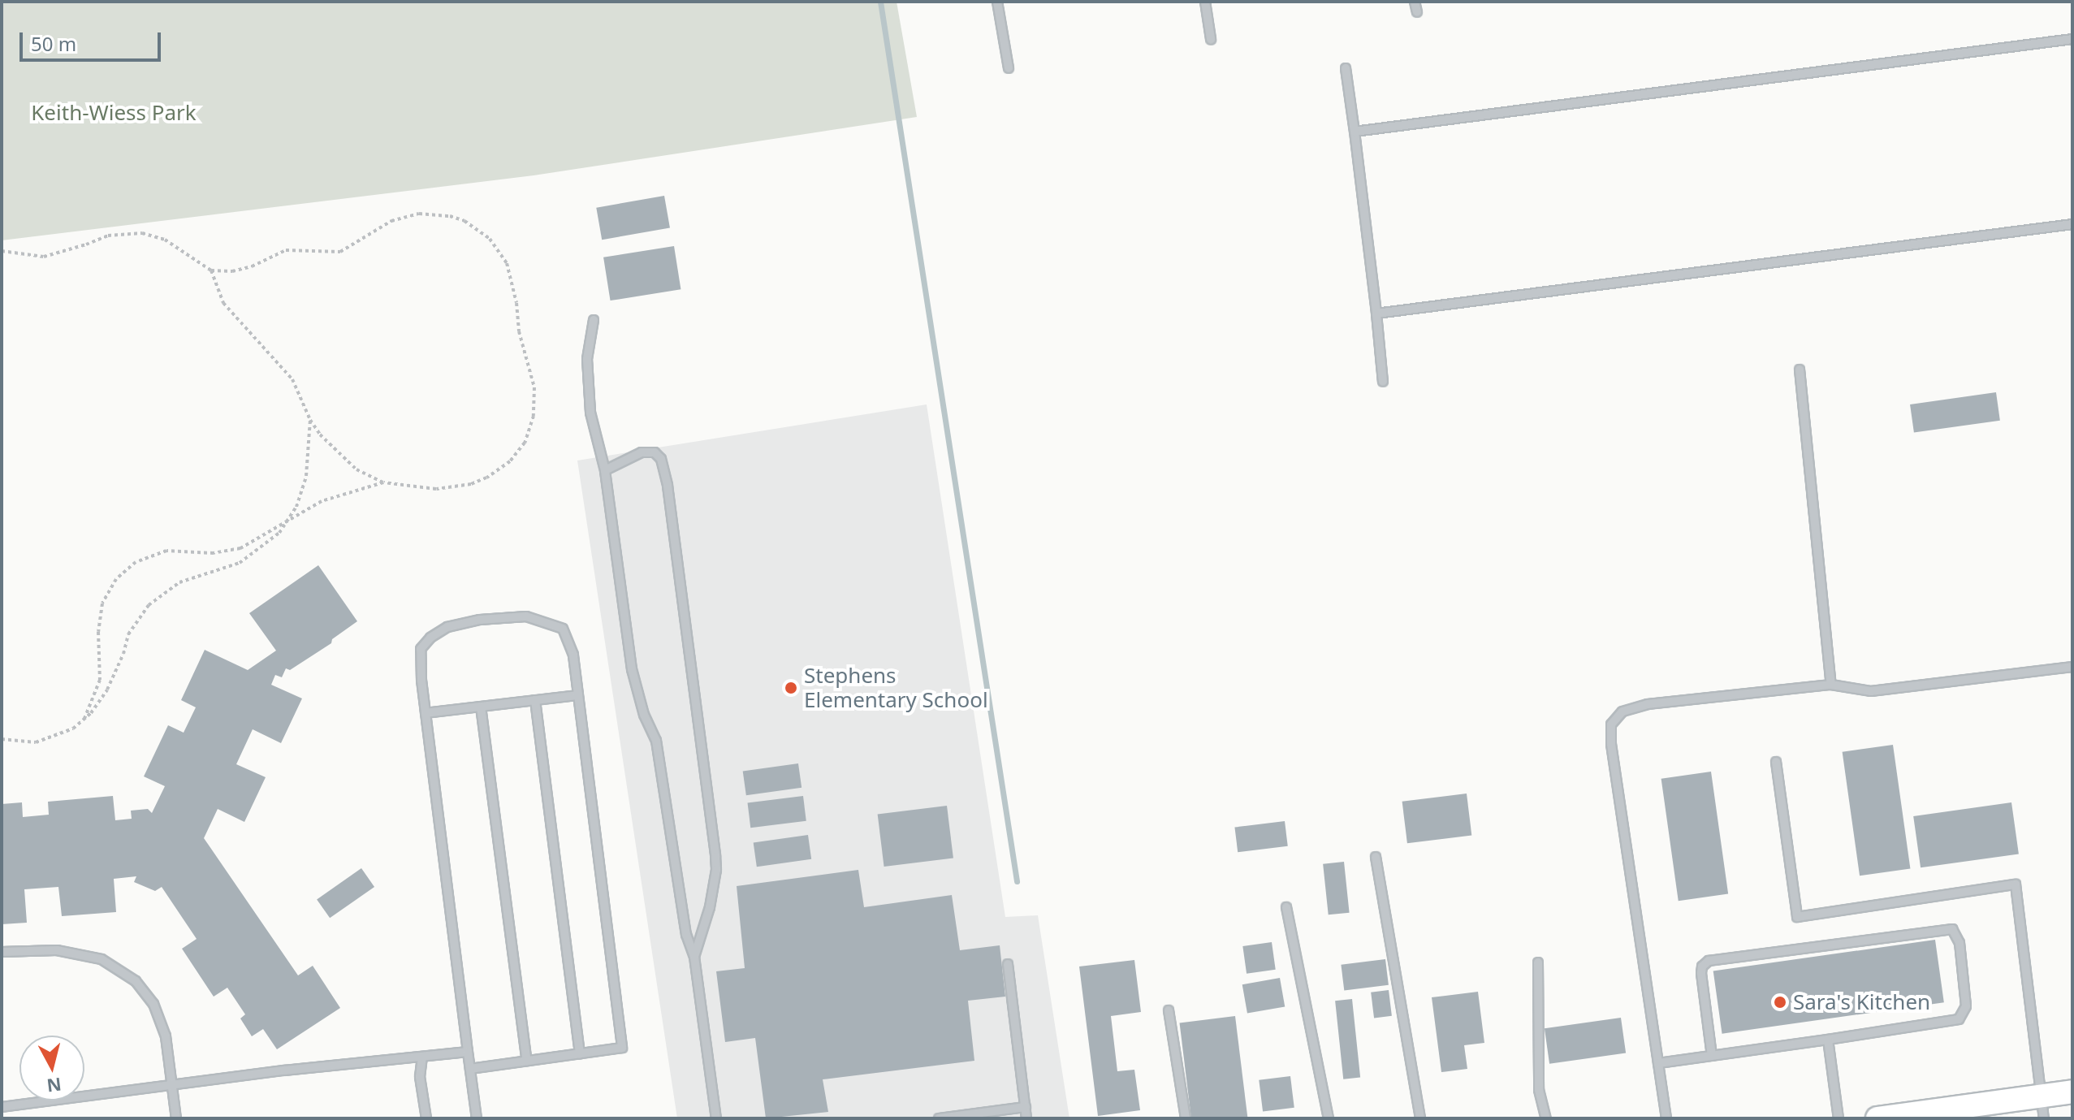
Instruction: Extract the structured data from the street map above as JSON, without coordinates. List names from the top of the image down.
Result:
{
  "parks": ["Keith-Wiess Park"],
  "places": ["Stephens Elementary School", "Sara's Kitchen"],
  "scale_bar": "50 m",
  "north": "bottom"
}
